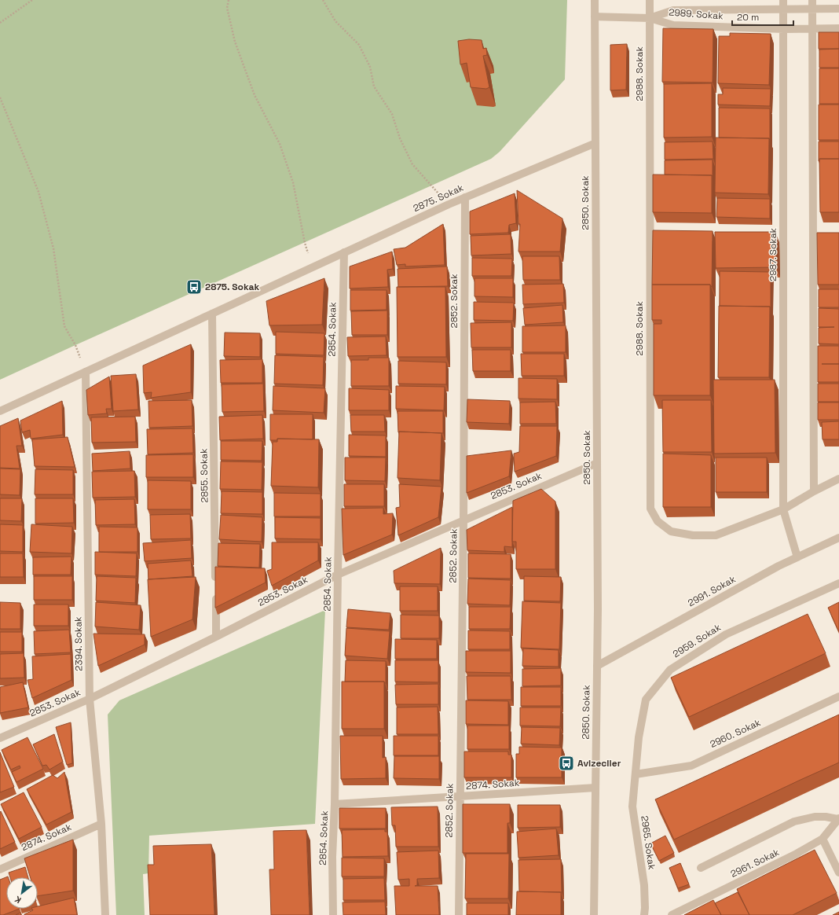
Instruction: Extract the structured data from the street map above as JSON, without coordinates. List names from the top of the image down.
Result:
{
  "streets": {
    "street": [
      "2989. Sokak",
      "2988. Sokak",
      "2875. Sokak",
      "2850. Sokak",
      "2987. Sokak",
      "2852. Sokak",
      "2854. Sokak",
      "2855. Sokak",
      "2853. Sokak",
      "2991. Sokak",
      "2959. Sokak",
      "2394. Sokak",
      "2960. Sokak",
      "2874. Sokak",
      "2965. Sokak",
      "2961. Sokak"
    ]
  },
  "crossings": [
    ["2989. Sokak", "2988. Sokak"],
    ["2989. Sokak", "2987. Sokak"],
    ["2988. Sokak", "2987. Sokak"],
    ["2875. Sokak", "2850. Sokak"],
    ["2875. Sokak", "2852. Sokak"],
    ["2875. Sokak", "2854. Sokak"],
    ["2875. Sokak", "2855. Sokak"],
    ["2875. Sokak", "2394. Sokak"],
    ["2850. Sokak", "2853. Sokak"],
    ["2850. Sokak", "2991. Sokak"],
    ["2850. Sokak", "2874. Sokak"],
    ["2987. Sokak", "2991. Sokak"],
    ["2852. Sokak", "2853. Sokak"],
    ["2852. Sokak", "2874. Sokak"],
    ["2854. Sokak", "2853. Sokak"],
    ["2854. Sokak", "2874. Sokak"],
    ["2855. Sokak", "2853. Sokak"],
    ["2853. Sokak", "2394. Sokak"],
    ["2959. Sokak", "2960. Sokak"],
    ["2959. Sokak", "2965. Sokak"],
    ["2394. Sokak", "2874. Sokak"],
    ["2960. Sokak", "2965. Sokak"]
  ],
  "places": {
    "bus stop": ["2875. Sokak", "Avizeciler"]
  },
  "scale_bar": "20 m",
  "north": "bottom left"
}
